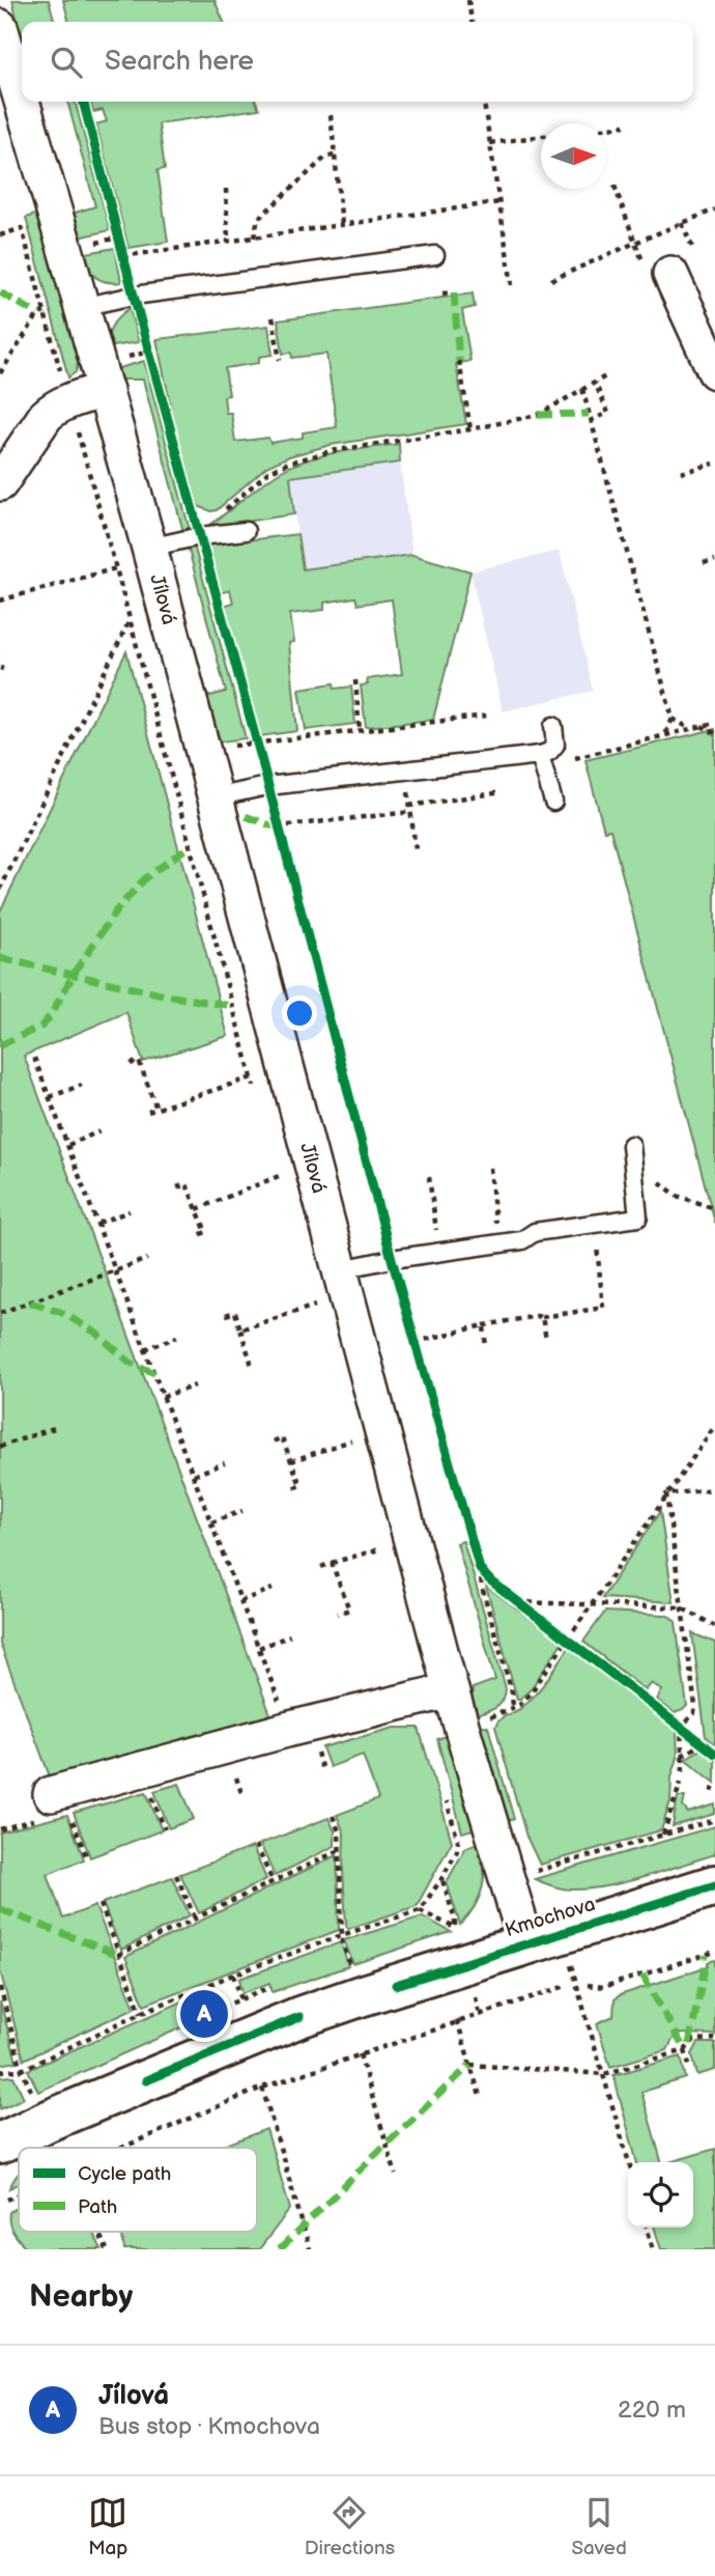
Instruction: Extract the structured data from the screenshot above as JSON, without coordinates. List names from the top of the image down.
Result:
{
  "streets": {
    "street": ["Jílová", "Kmochova"]
  },
  "crossings": [
    ["Jílová", "Kmochova"]
  ],
  "legend": ["Cycle path", "Path"],
  "north": "right",
  "page": {
    "search": "Search here",
    "pins": "A",
    "heading": "Nearby",
    "list": [
      {
        "mark": "A",
        "name": "Jílová",
        "note": "Bus stop · Kmochova",
        "value": "220 m"
      }
    ],
    "nav": ["Map", "Directions", "Saved"]
  }
}
